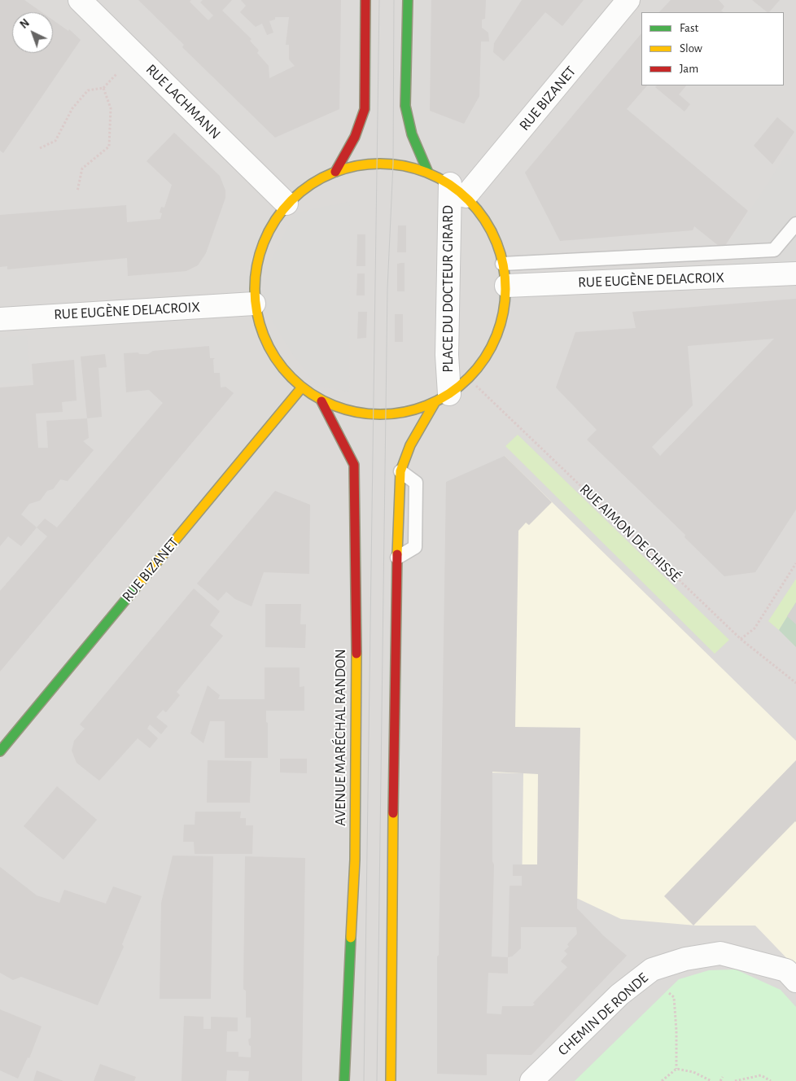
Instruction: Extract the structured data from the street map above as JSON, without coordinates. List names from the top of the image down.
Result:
{
  "streets": {
    "street": [
      "RUE BIZANET",
      "RUE LACHMANN",
      "RUE EUGÈNE DELACROIX",
      "PLACE DU DOCTEUR GIRARD",
      "AVENUE MARÉCHAL RANDON",
      "CHEMIN DE RONDE"
    ],
    "path": ["RUE AIMON DE CHISSÉ"]
  },
  "crossings": [
    ["RUE BIZANET", "PLACE DU DOCTEUR GIRARD"],
    ["RUE LACHMANN", "PLACE DU DOCTEUR GIRARD"],
    ["RUE EUGÈNE DELACROIX", "PLACE DU DOCTEUR GIRARD"],
    ["PLACE DU DOCTEUR GIRARD", "RUE AIMON DE CHISSÉ"],
    ["PLACE DU DOCTEUR GIRARD", "AVENUE MARÉCHAL RANDON"]
  ],
  "legend": ["Fast", "Slow", "Jam"],
  "north": "top left"
}
